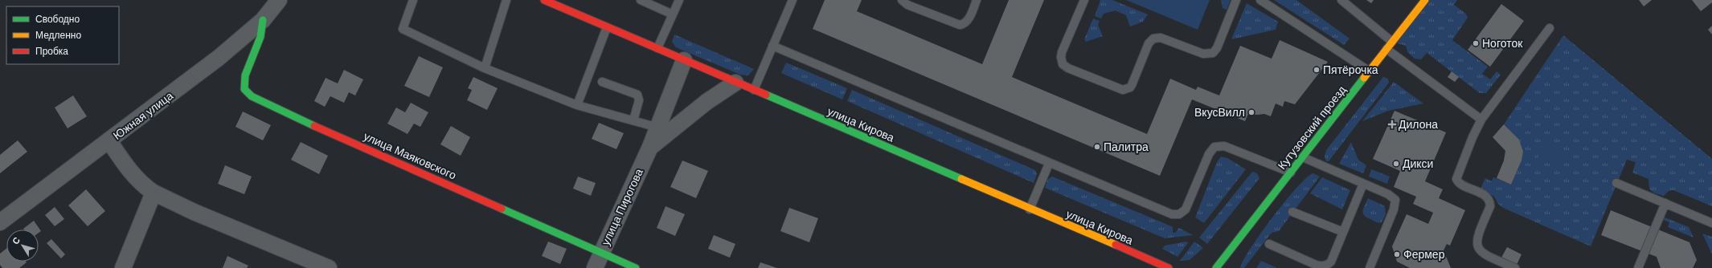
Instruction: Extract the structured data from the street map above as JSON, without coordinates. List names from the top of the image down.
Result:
{
  "streets": {
    "street": [
      "Южная улица",
      "улица Кирова",
      "Кутузовский проезд",
      "улица Маяковского",
      "улица Пирогова"
    ]
  },
  "crossings": [
    ["Южная улица", "улица Маяковского"],
    ["улица Кирова", "улица Пирогова"],
    ["улица Маяковского", "улица Пирогова"]
  ],
  "places": {
    "other": [
      "Ноготок",
      "Пятёрочка",
      "ВкусВилл",
      "Палитра",
      "Дикси",
      "Фермер"
    ],
    "health": ["Дилона"]
  },
  "legend": ["Свободно", "Медленно", "Пробка"],
  "north": "top left"
}
